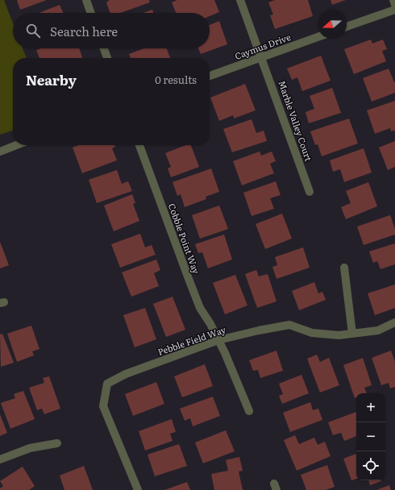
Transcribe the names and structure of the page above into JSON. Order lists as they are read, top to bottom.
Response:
{
  "streets": {
    "street": [
      "Caymus Drive",
      "Marble Valley Court",
      "Cobble Point Way",
      "Pebble Field Way"
    ]
  },
  "crossings": [
    ["Caymus Drive", "Marble Valley Court"],
    ["Cobble Point Way", "Pebble Field Way"]
  ],
  "north": "left",
  "page": {
    "search": "Search here",
    "heading": ["Nearby", "0 results"],
    "map_buttons": ["+", "−"]
  }
}
